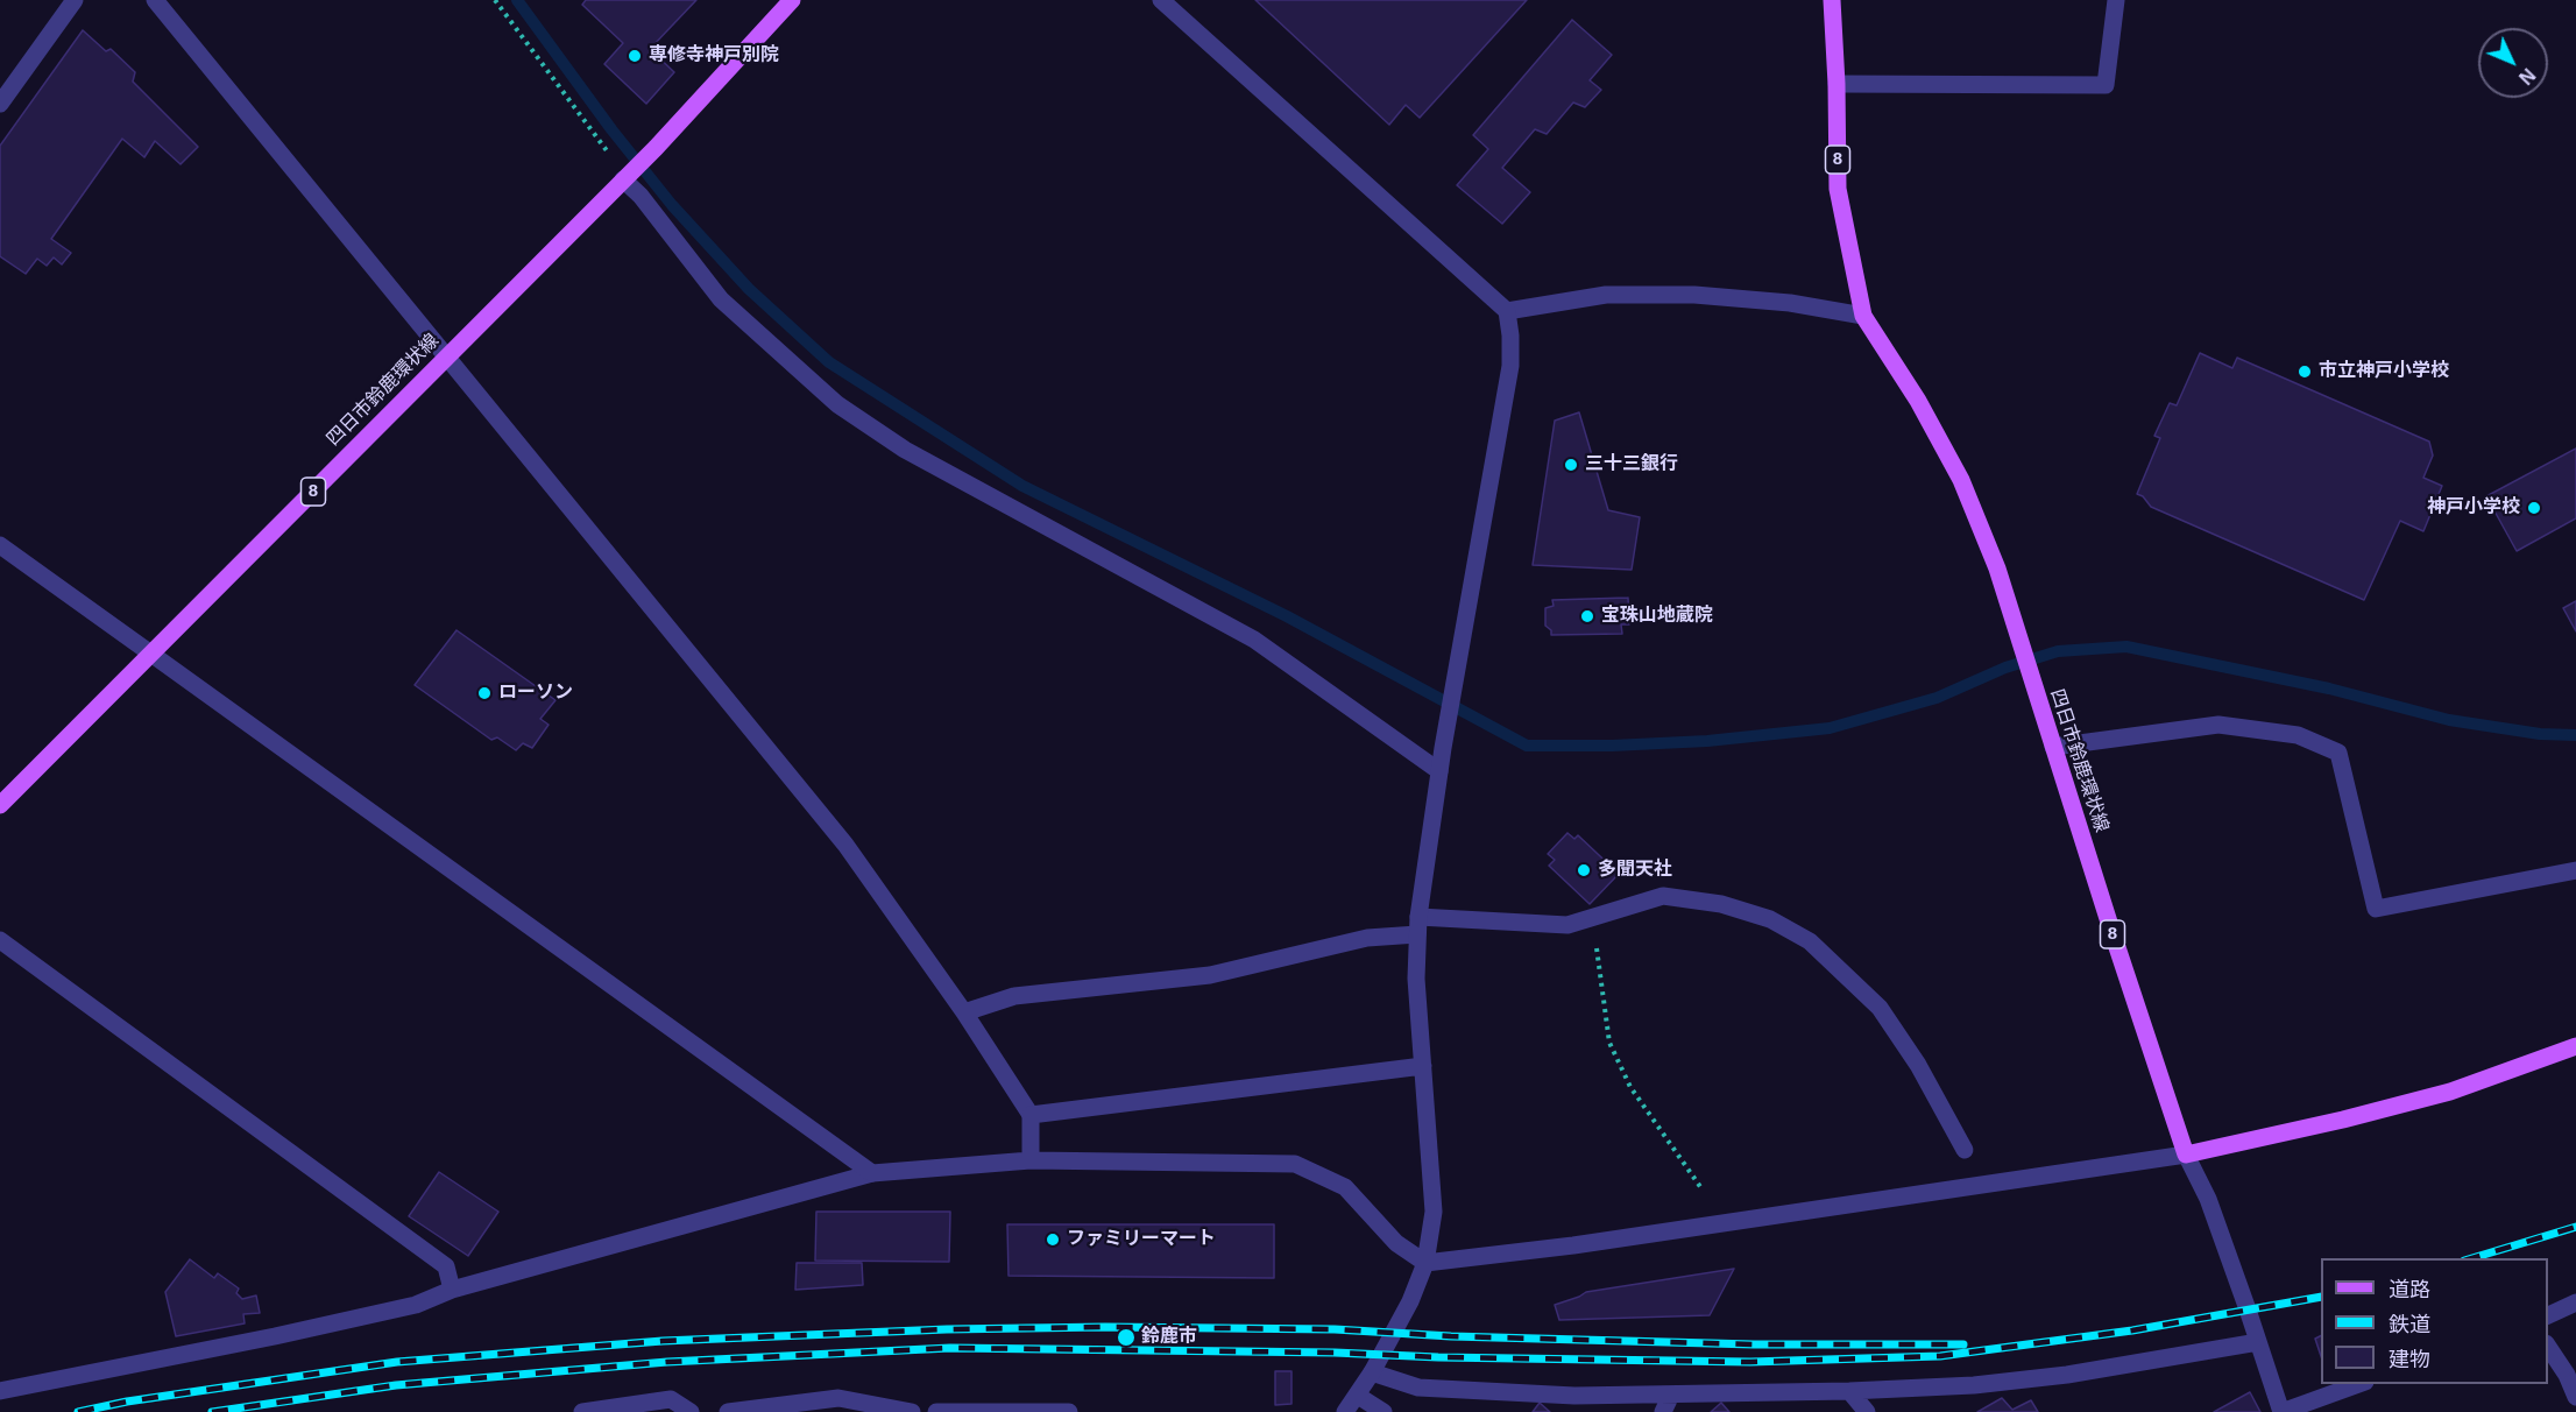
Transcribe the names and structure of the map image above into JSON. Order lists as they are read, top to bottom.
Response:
{
  "streets": {
    "main road": ["8", "四日市鈴鹿環状線"]
  },
  "places": [
    "専修寺神戸別院",
    "市立神戸小学校",
    "三十三銀行",
    "神戸小学校",
    "宝珠山地蔵院",
    "ローソン",
    "多聞天社",
    "ファミリーマート",
    "鈴鹿市"
  ],
  "legend": ["道路", "鉄道", "建物"],
  "north": "bottom right"
}
